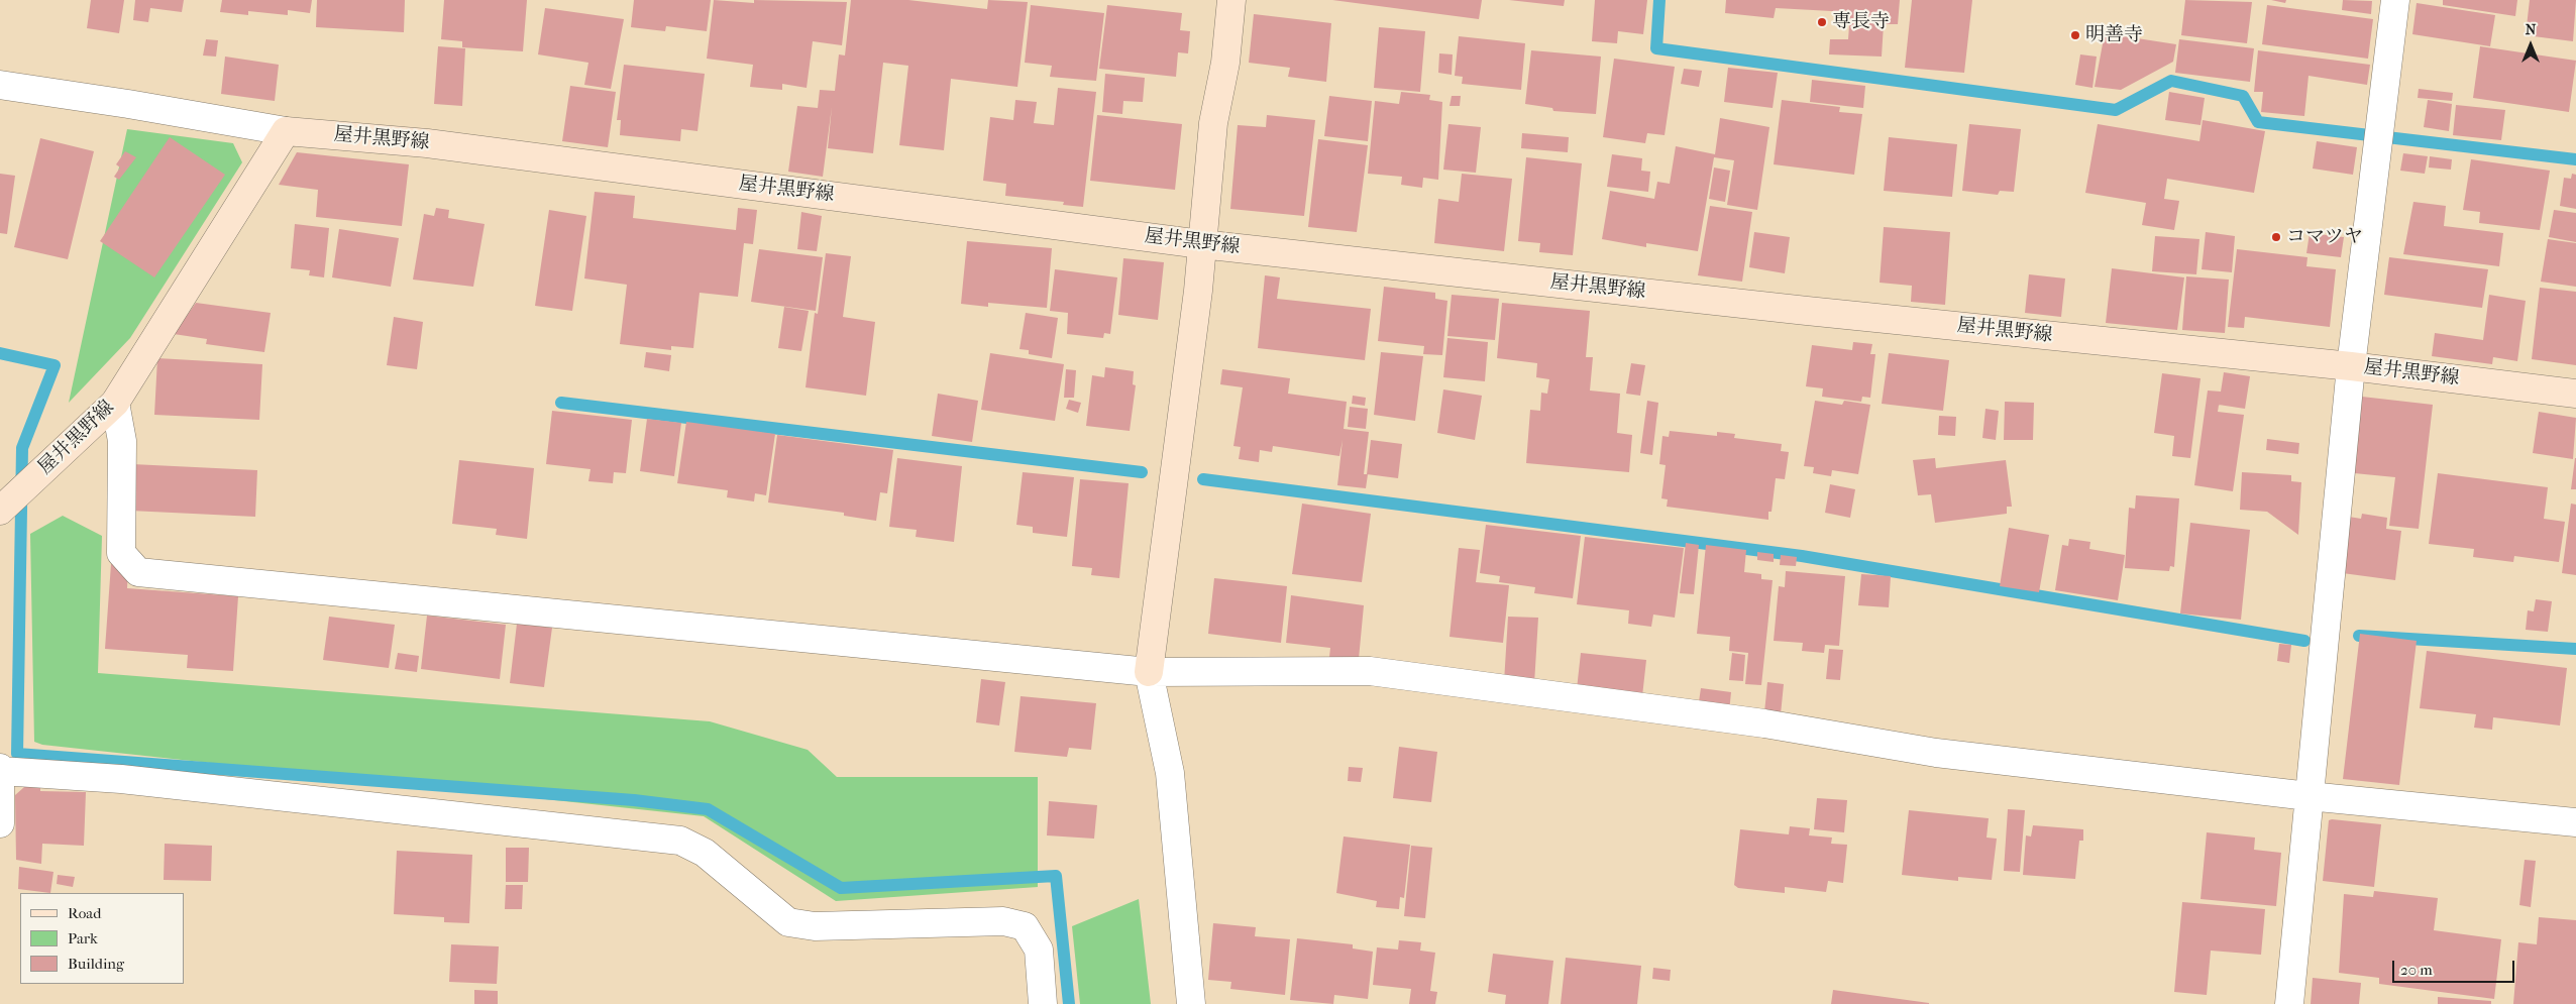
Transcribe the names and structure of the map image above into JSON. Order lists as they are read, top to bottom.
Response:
{
  "streets": {
    "main road": ["屋井黒野線"]
  },
  "places": ["専長寺", "明善寺", "コマツヤ"],
  "legend": ["Road", "Park", "Building"],
  "scale_bar": "20 m",
  "north": "top"
}
